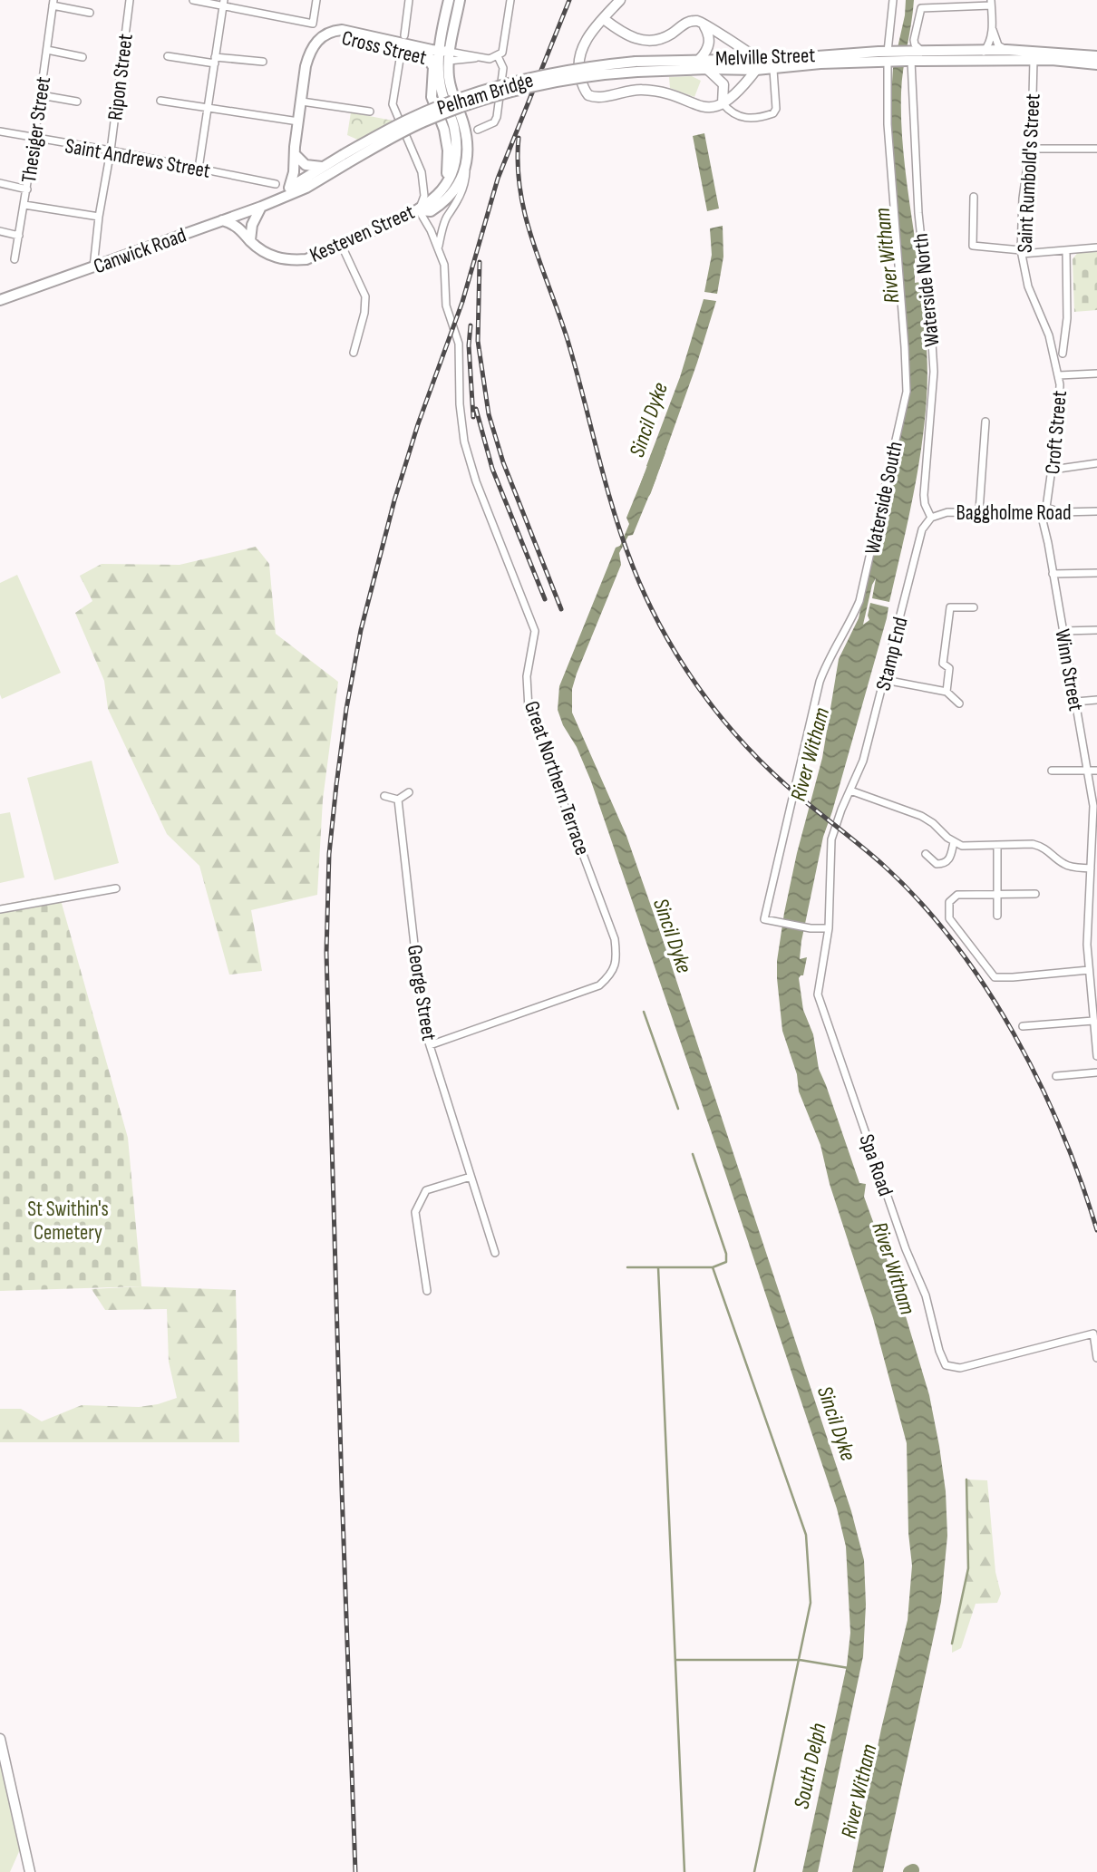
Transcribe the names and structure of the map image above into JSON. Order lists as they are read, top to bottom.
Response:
{
  "streets": {
    "main road": [
      "Cross Street",
      "Melville Street",
      "Pelham Bridge",
      "Kesteven Street",
      "Canwick Road"
    ],
    "street": [
      "Ripon Street",
      "Thesiger Street",
      "Saint Andrews Street",
      "Saint Rumbold's Street",
      "Waterside North",
      "Croft Street",
      "Waterside South",
      "Baggholme Road",
      "Stamp End",
      "Winn Street",
      "Great Northern Terrace",
      "George Street",
      "Spa Road"
    ]
  },
  "crossings": [
    ["Cross Street", "Kesteven Street"],
    ["Melville Street", "Pelham Bridge"],
    ["Melville Street", "Waterside South"],
    ["Ripon Street", "Saint Andrews Street"],
    ["Ripon Street", "Canwick Road"],
    ["Pelham Bridge", "Canwick Road"],
    ["Thesiger Street", "Saint Andrews Street"],
    ["Saint Rumbold's Street", "Croft Street"],
    ["Kesteven Street", "Canwick Road"],
    ["Kesteven Street", "Great Northern Terrace"],
    ["Waterside North", "Baggholme Road"],
    ["Waterside North", "Stamp End"],
    ["Croft Street", "Baggholme Road"],
    ["Waterside South", "Spa Road"],
    ["Baggholme Road", "Stamp End"],
    ["Baggholme Road", "Winn Street"],
    ["Stamp End", "Spa Road"],
    ["Great Northern Terrace", "George Street"]
  ],
  "water": ["River Witham", "Sincil Dyke", "South Delph"],
  "parks": ["St Swithin's Cemetery"]
}
